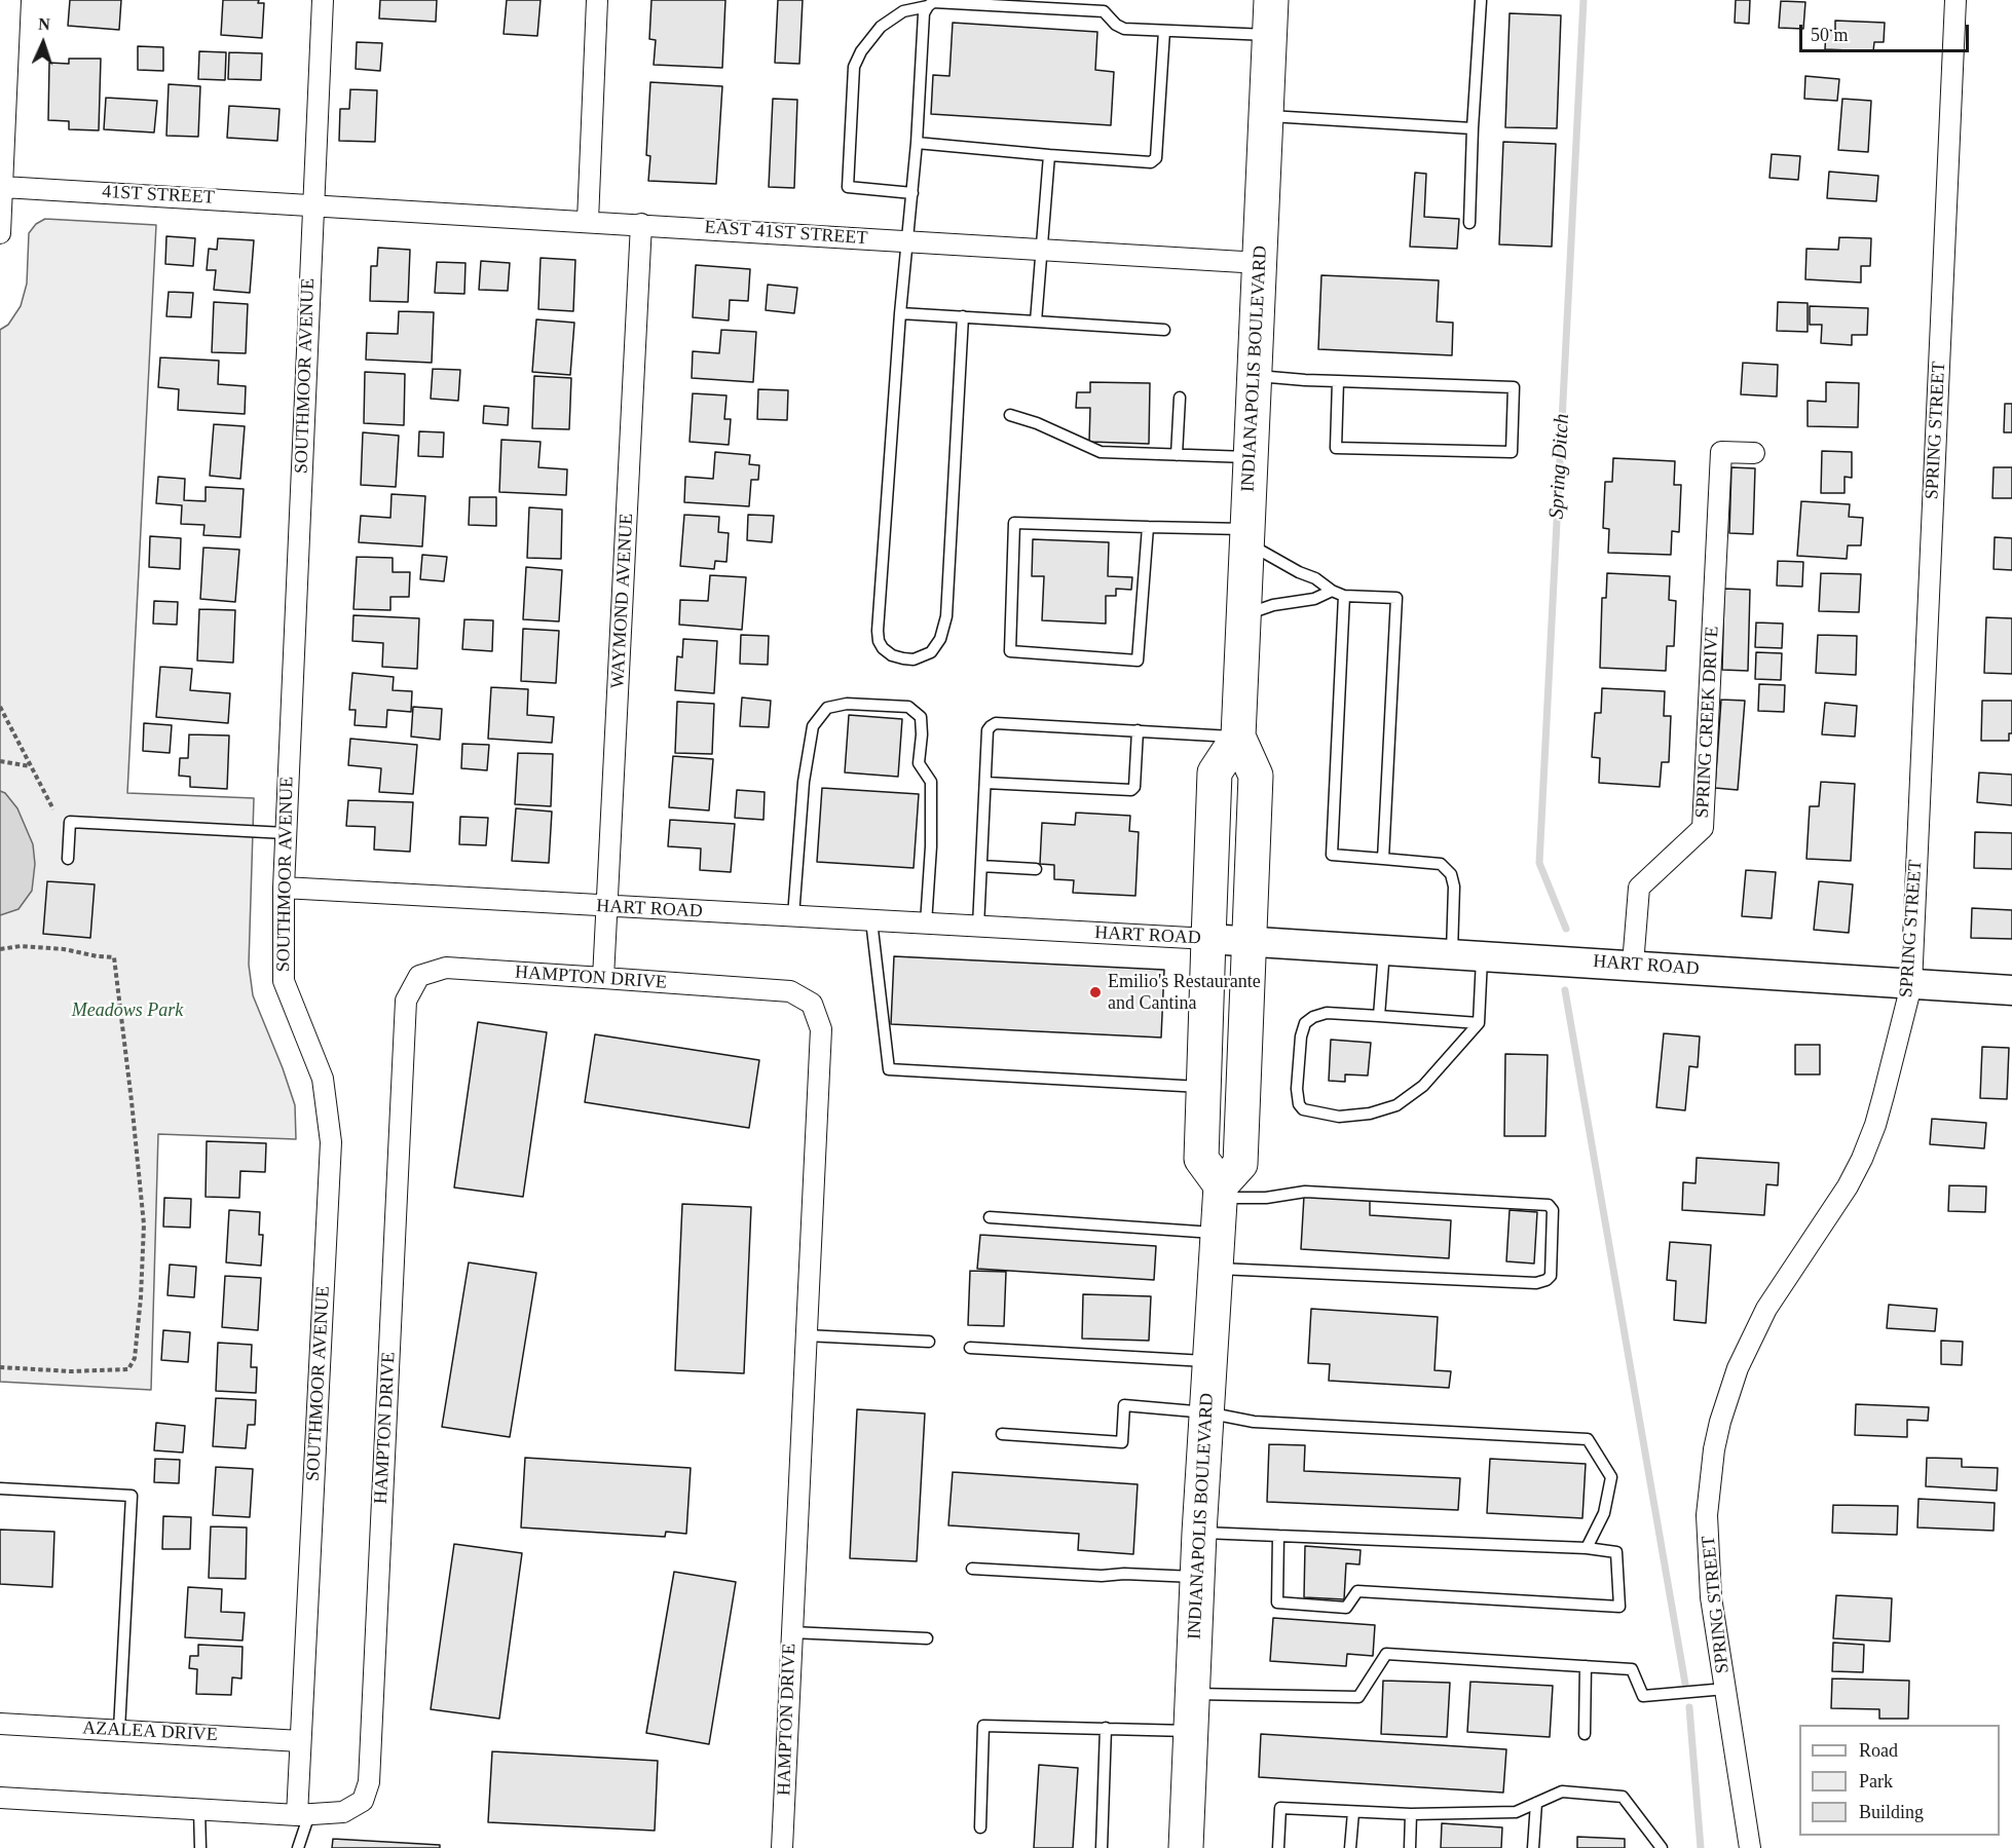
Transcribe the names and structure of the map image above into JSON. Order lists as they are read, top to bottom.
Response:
{
  "streets": {
    "highway": ["INDIANAPOLIS BOULEVARD"],
    "street": [
      "41ST STREET",
      "EAST 41ST STREET",
      "SOUTHMOOR AVENUE",
      "SPRING STREET",
      "WAYMOND AVENUE",
      "SPRING CREEK DRIVE",
      "HART ROAD",
      "HAMPTON DRIVE",
      "AZALEA DRIVE"
    ]
  },
  "crossings": [
    ["41ST STREET", "EAST 41ST STREET"],
    ["41ST STREET", "SOUTHMOOR AVENUE"],
    ["EAST 41ST STREET", "INDIANAPOLIS BOULEVARD"],
    ["EAST 41ST STREET", "SOUTHMOOR AVENUE"],
    ["EAST 41ST STREET", "WAYMOND AVENUE"],
    ["INDIANAPOLIS BOULEVARD", "HART ROAD"],
    ["SOUTHMOOR AVENUE", "HART ROAD"],
    ["SOUTHMOOR AVENUE", "AZALEA DRIVE"],
    ["SPRING STREET", "HART ROAD"],
    ["WAYMOND AVENUE", "HART ROAD"],
    ["WAYMOND AVENUE", "HAMPTON DRIVE"],
    ["SPRING CREEK DRIVE", "HART ROAD"]
  ],
  "water": ["Spring Ditch"],
  "parks": ["Meadows Park"],
  "places": ["Emilio's Restaurante and Cantina"],
  "legend": ["Road", "Park", "Building"],
  "scale_bar": "50 m",
  "north": "top"
}
